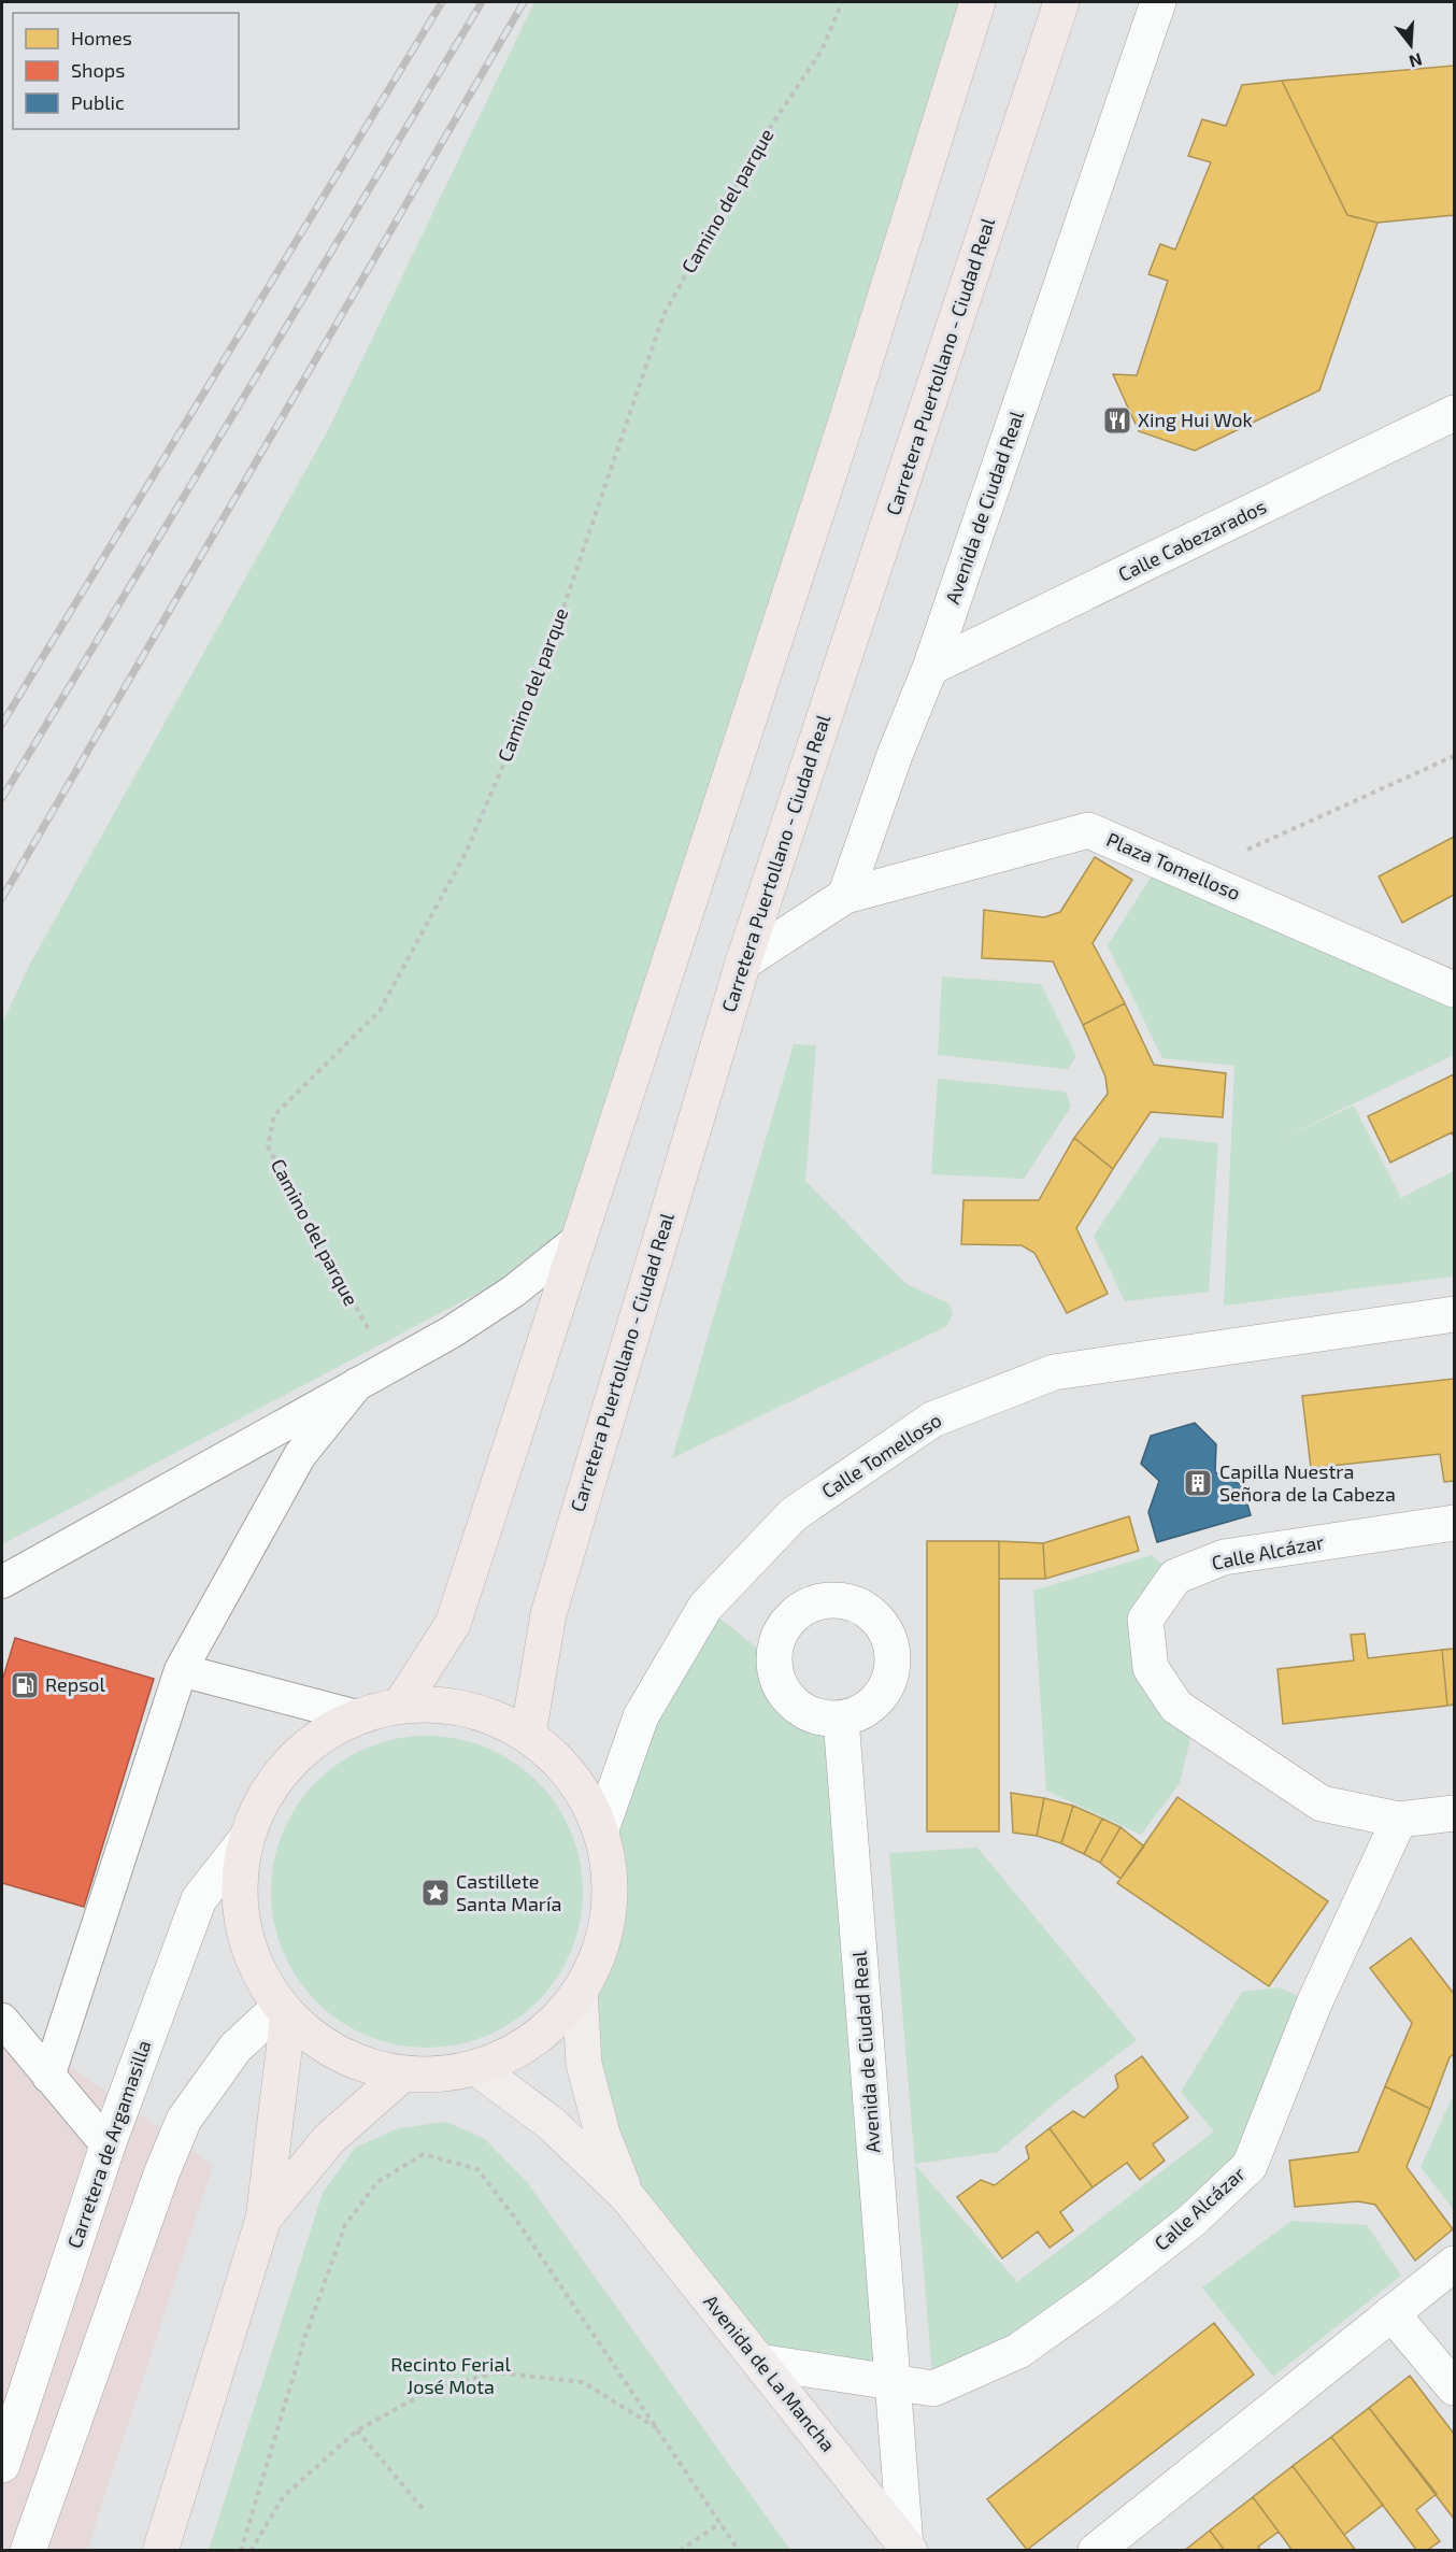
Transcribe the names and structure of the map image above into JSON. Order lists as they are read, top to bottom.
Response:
{
  "streets": {
    "highway": ["Carretera Puertollano - Ciudad Real"],
    "main road": ["Avenida de La Mancha"],
    "street": [
      "Avenida de Ciudad Real",
      "Calle Cabezarados",
      "Plaza Tomelloso",
      "Calle Tomelloso",
      "Calle Alcázar",
      "Carretera de Argamasilla"
    ],
    "path": ["Camino del parque"]
  },
  "crossings": [
    ["Avenida de Ciudad Real", "Calle Cabezarados"],
    ["Avenida de Ciudad Real", "Plaza Tomelloso"],
    ["Avenida de Ciudad Real", "Calle Alcázar"],
    ["Avenida de Ciudad Real", "Avenida de La Mancha"]
  ],
  "parks": ["Recinto Ferial José Mota"],
  "places": {
    "restaurant": ["Xing Hui Wok"],
    "building": ["Capilla Nuestra Señora de la Cabeza"],
    "fuel station": ["Repsol"],
    "place": ["Castillete Santa María"]
  },
  "legend": ["Homes", "Shops", "Public"],
  "north": "bottom"
}
